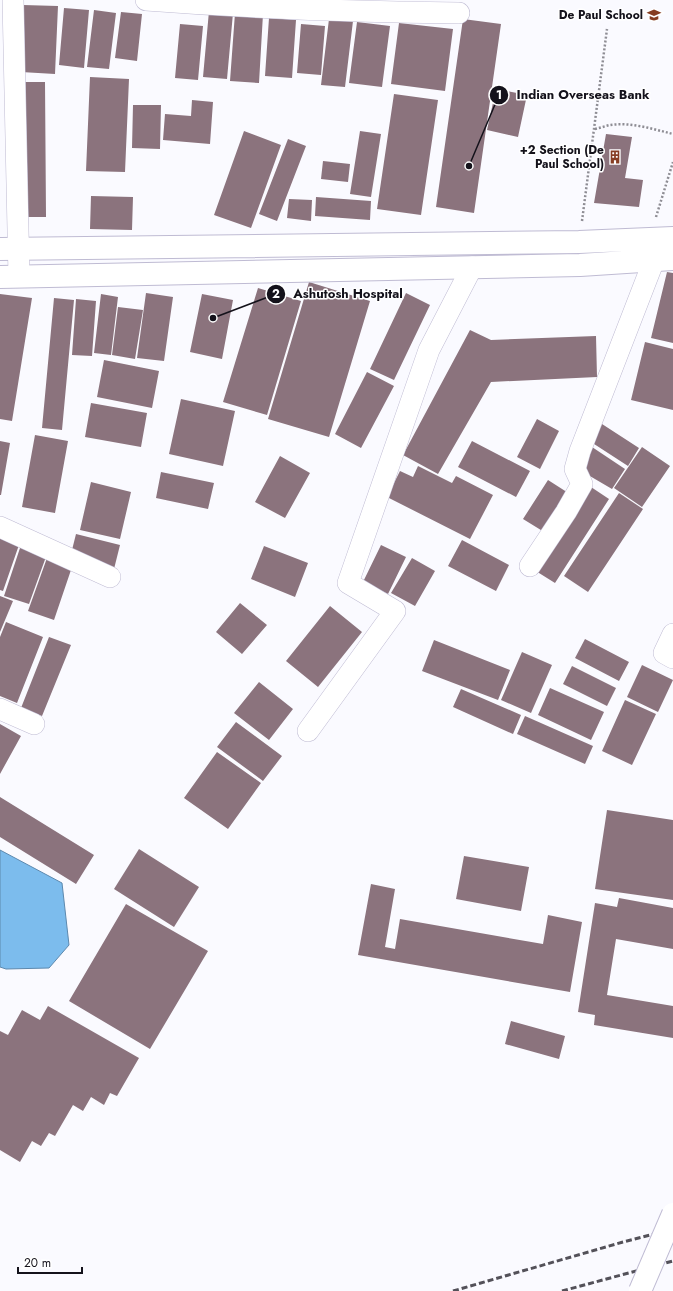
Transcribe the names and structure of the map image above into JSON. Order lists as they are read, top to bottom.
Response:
{
  "places": {
    "school or university": ["De Paul School"],
    "building": ["+2 Section (De Paul School)"],
    "other": ["Indian Overseas Bank", "Ashutosh Hospital"]
  },
  "scale_bar": "20 m"
}
